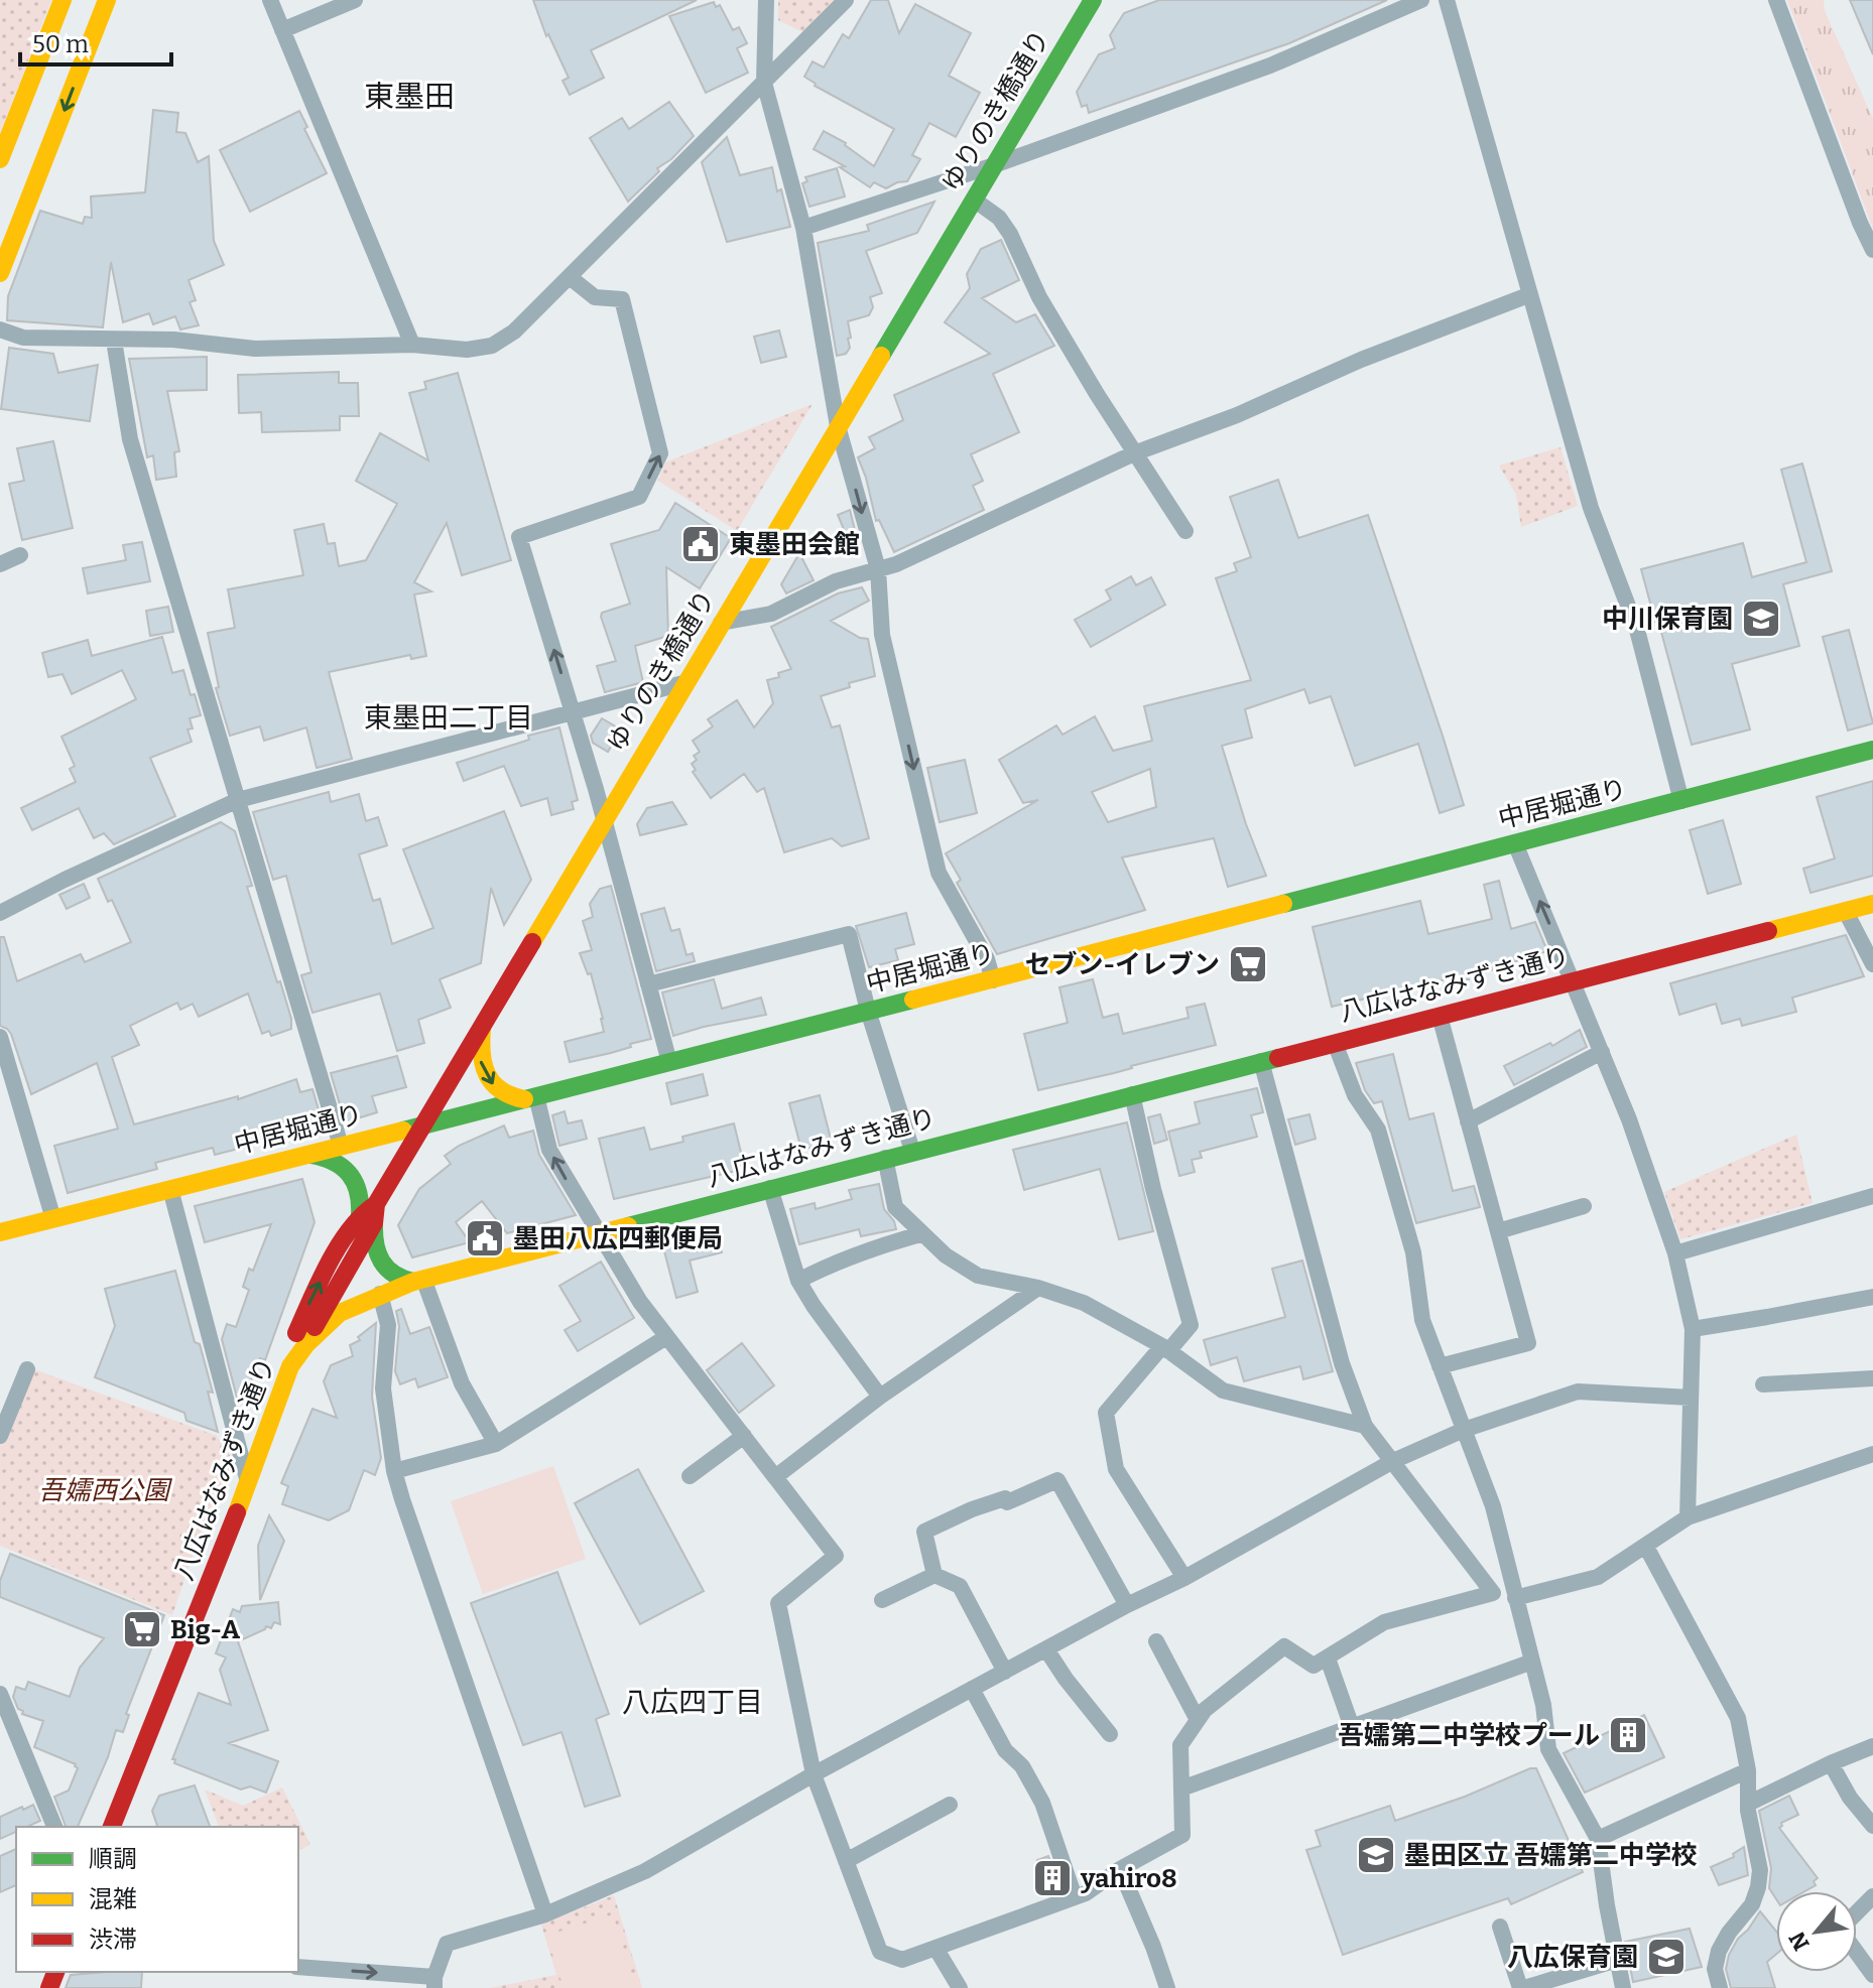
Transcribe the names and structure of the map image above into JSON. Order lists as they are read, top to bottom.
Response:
{
  "streets": {
    "street": ["ゆりのき橋通り", "中居堀通り", "八広はなみずき通り"]
  },
  "crossings": [
    ["ゆりのき橋通り", "中居堀通り"],
    ["ゆりのき橋通り", "八広はなみずき通り"]
  ],
  "districts": ["東墨田", "東墨田二丁目", "八広四丁目"],
  "parks": ["吾嬬西公園"],
  "places": {
    "public building": ["東墨田会館", "墨田八広四郵便局"],
    "school or university": ["中川保育園", "墨田区立 吾嬬第二中学校", "八広保育園"],
    "supermarket": ["セブン-イレブン", "Big-A"],
    "building": ["吾嬬第二中学校プール", "yahiro8"]
  },
  "legend": ["順調", "混雑", "渋滞"],
  "scale_bar": "50 m",
  "north": "bottom left"
}
